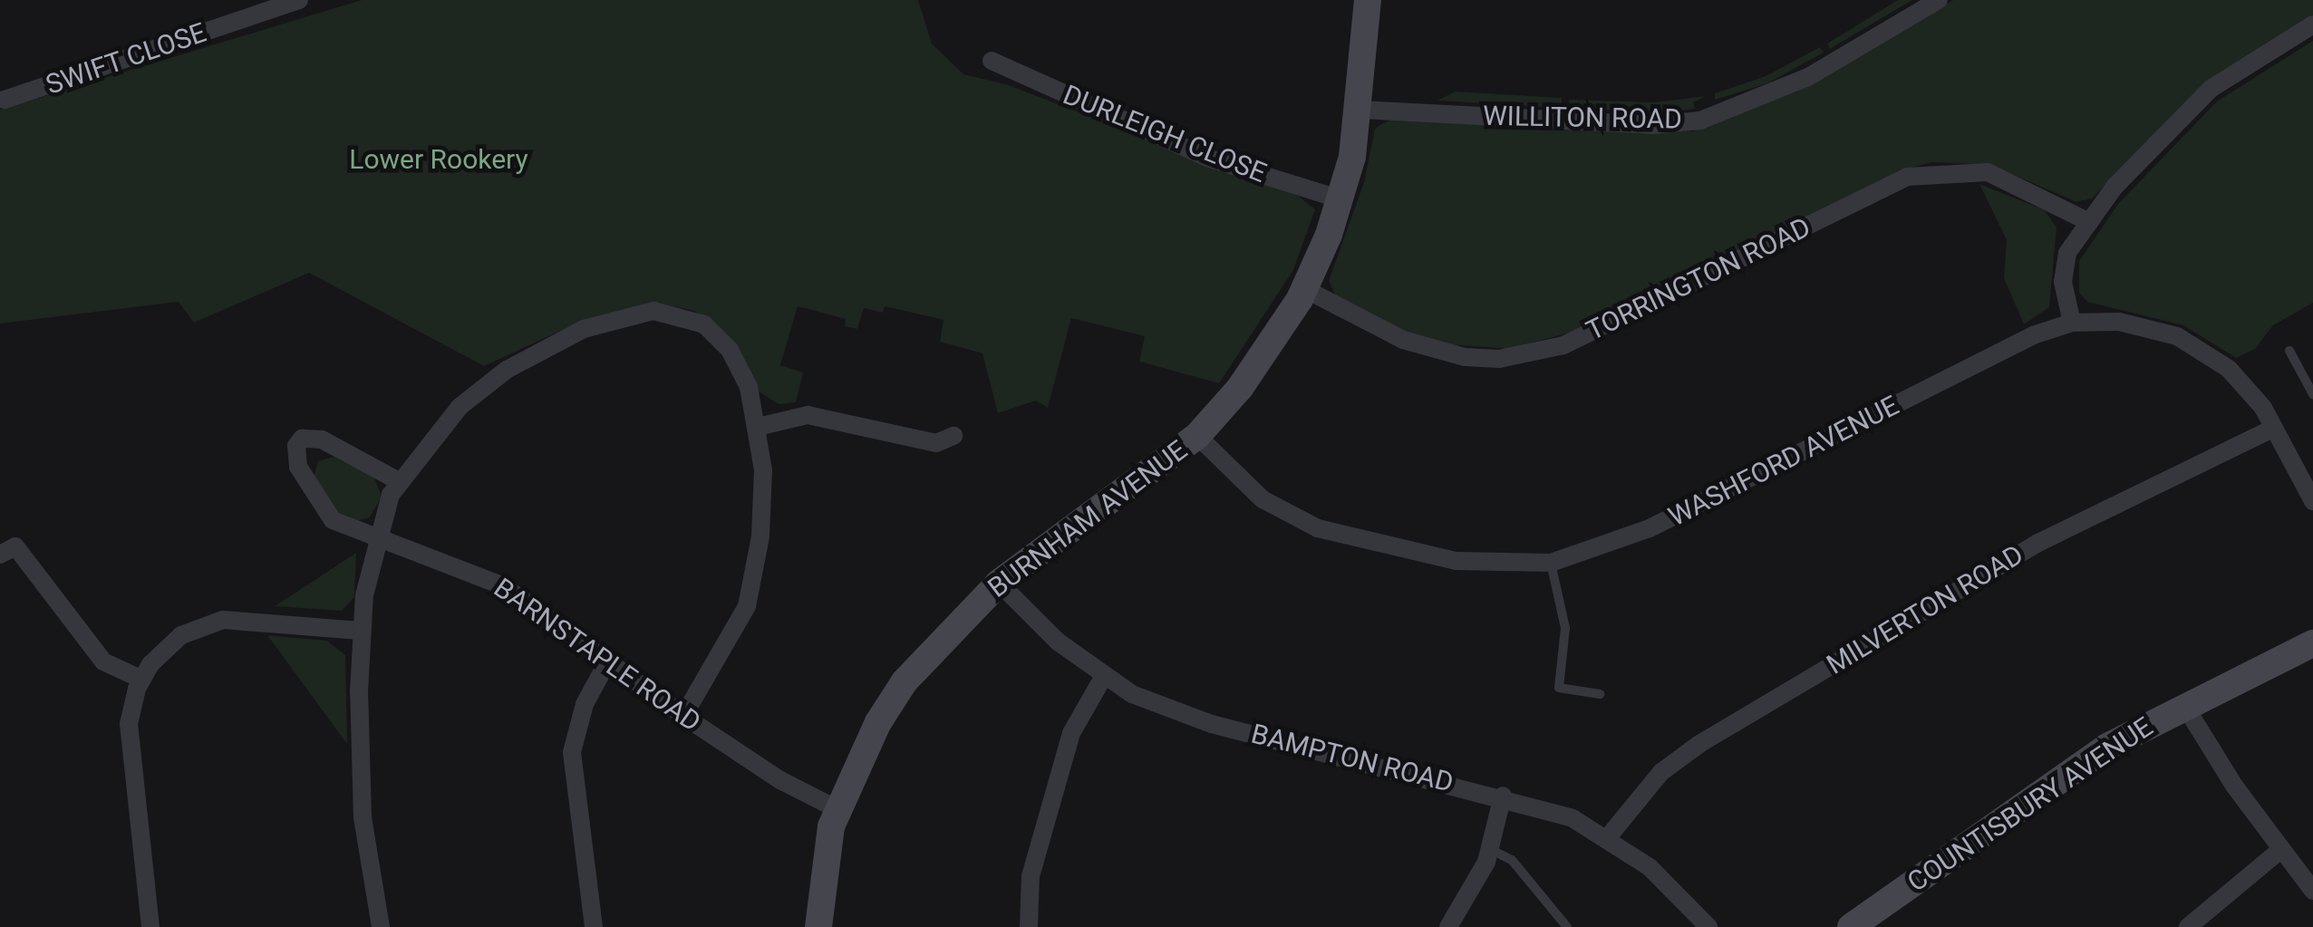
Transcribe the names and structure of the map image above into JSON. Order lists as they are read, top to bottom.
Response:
{
  "streets": {
    "street": [
      "SWIFT CLOSE",
      "WILLITON ROAD",
      "DURLEIGH CLOSE",
      "TORRINGTON ROAD",
      "WASHFORD AVENUE",
      "BURNHAM AVENUE",
      "MILVERTON ROAD",
      "BARNSTAPLE ROAD",
      "BAMPTON ROAD",
      "COUNTISBURY AVENUE"
    ]
  },
  "crossings": [
    ["WILLITON ROAD", "BURNHAM AVENUE"],
    ["DURLEIGH CLOSE", "BURNHAM AVENUE"],
    ["TORRINGTON ROAD", "BURNHAM AVENUE"],
    ["WASHFORD AVENUE", "BURNHAM AVENUE"],
    ["WASHFORD AVENUE", "MILVERTON ROAD"],
    ["BURNHAM AVENUE", "BARNSTAPLE ROAD"],
    ["BURNHAM AVENUE", "BAMPTON ROAD"],
    ["MILVERTON ROAD", "BAMPTON ROAD"]
  ],
  "parks": ["Lower Rookery"]
}
